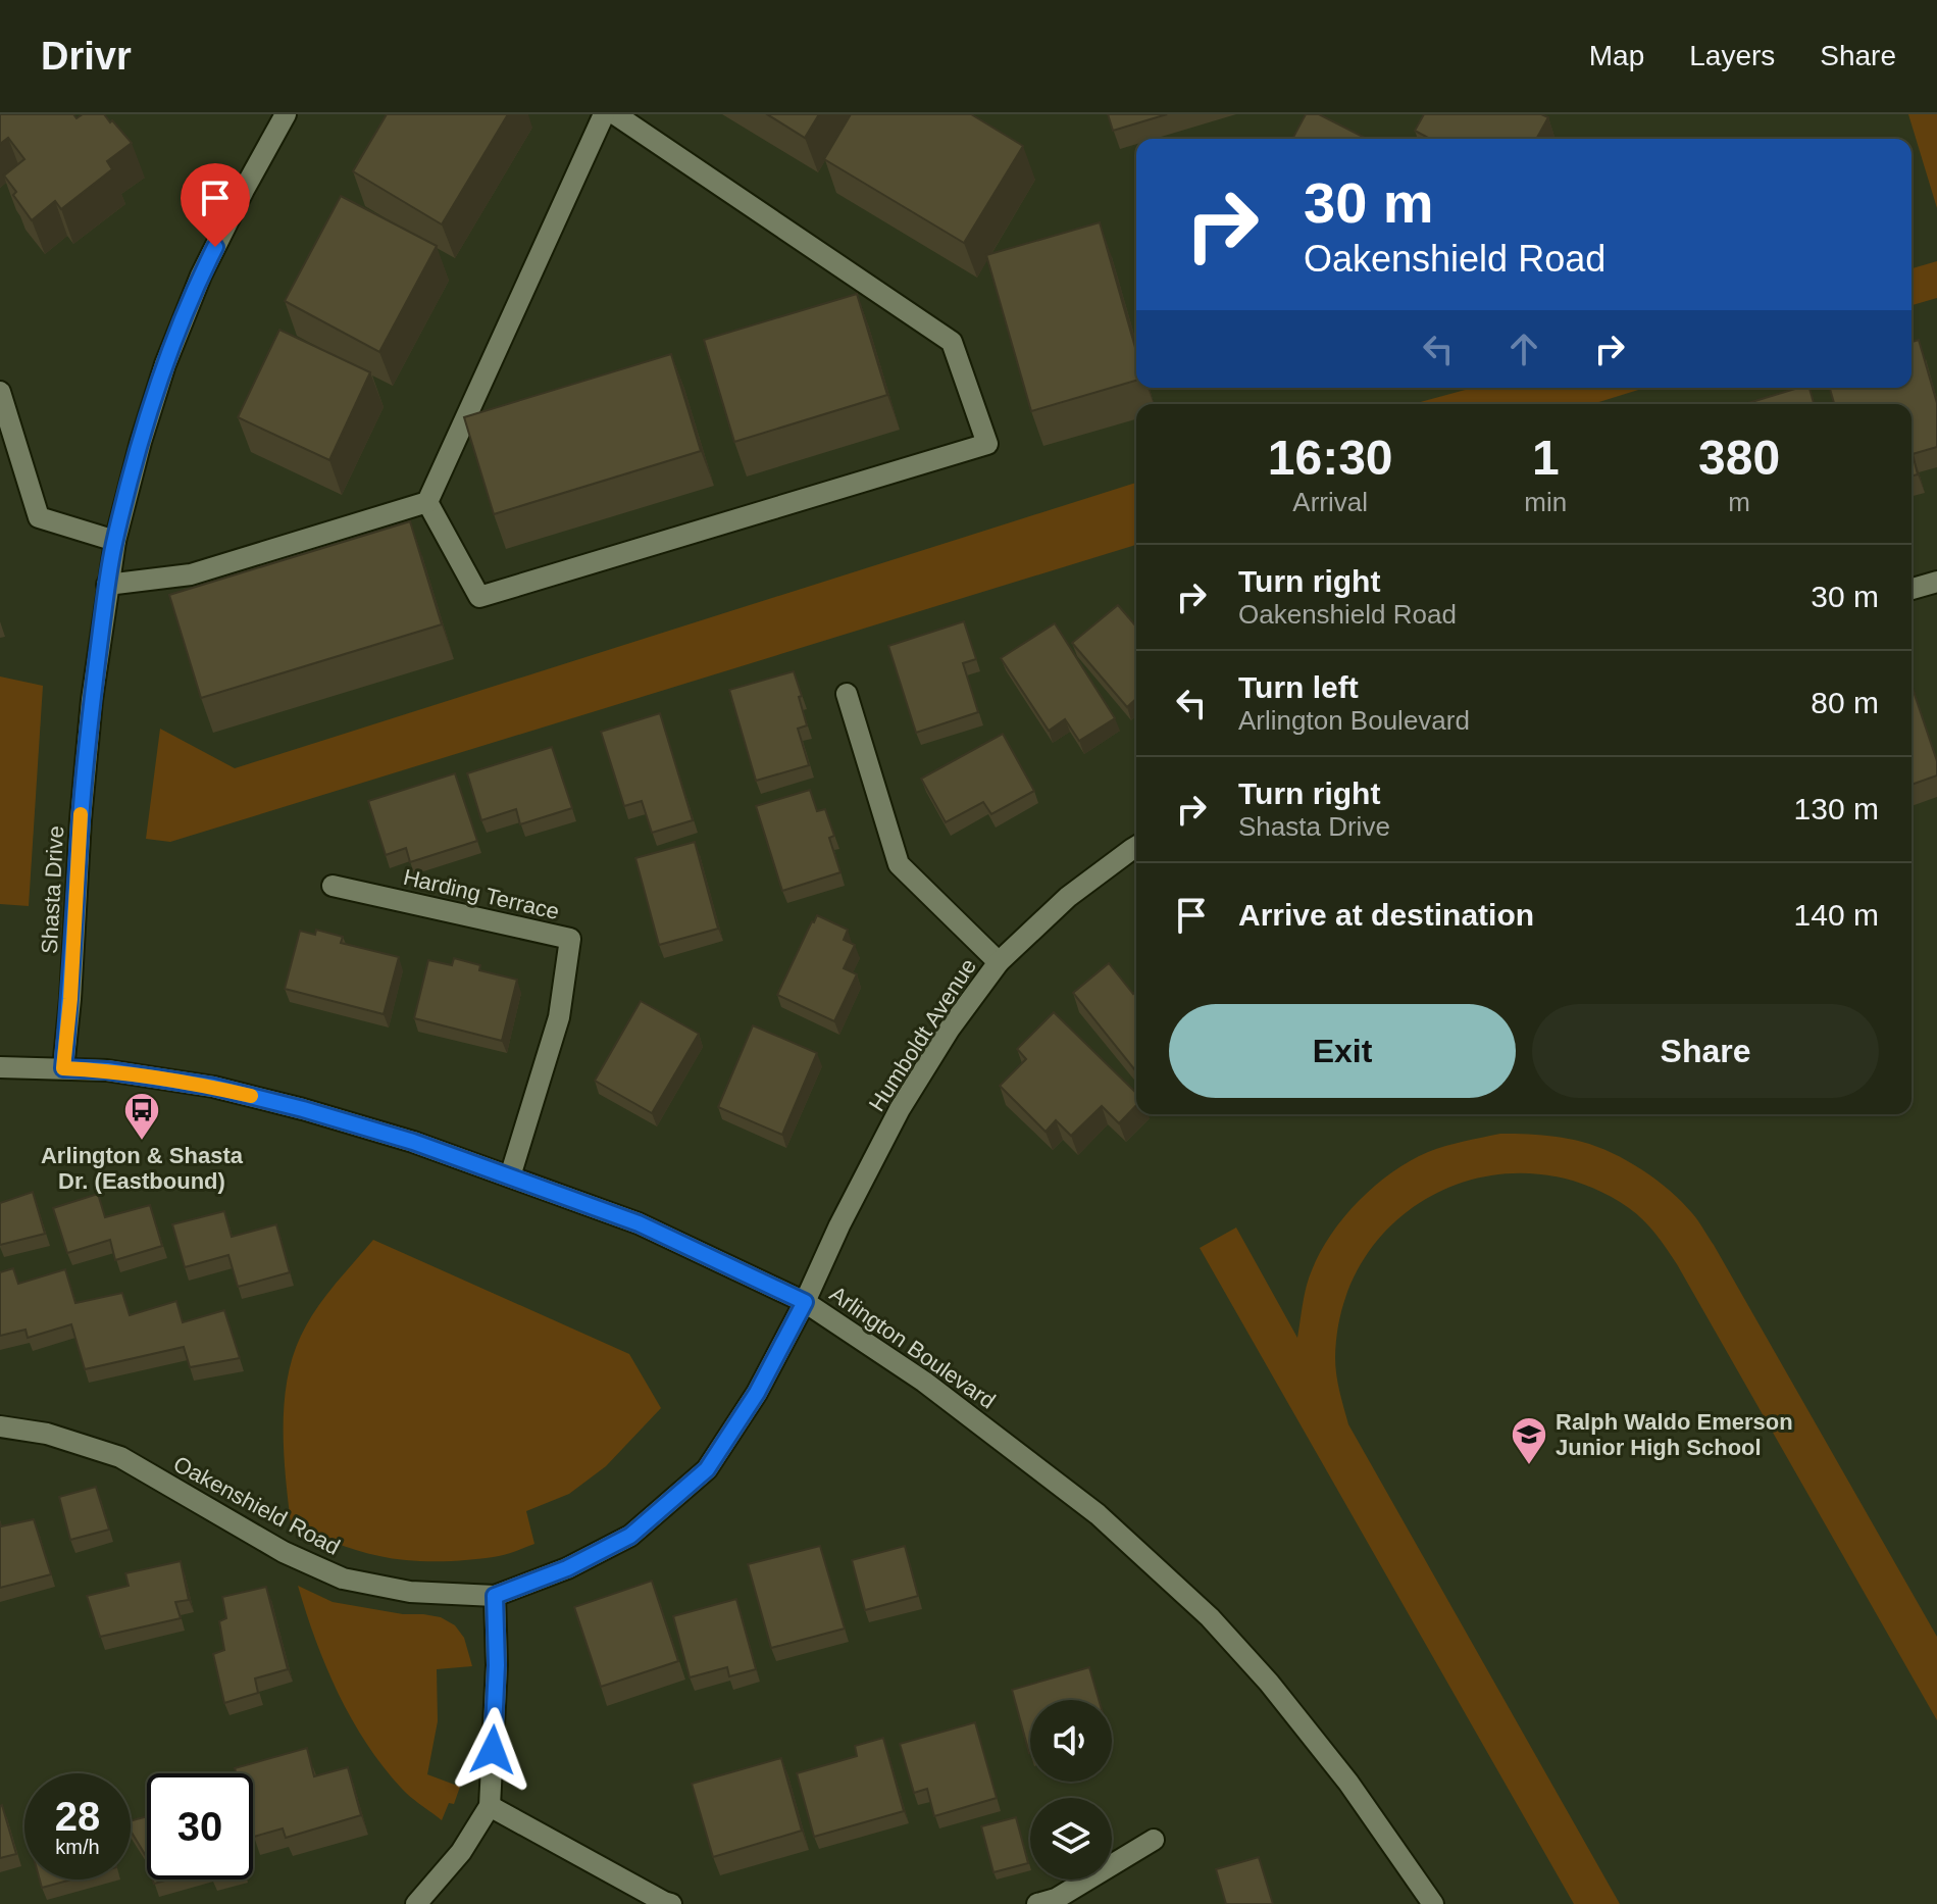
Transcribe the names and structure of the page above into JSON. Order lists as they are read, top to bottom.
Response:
{
  "streets": {
    "street": [
      "Shasta Drive",
      "Harding Terrace",
      "Humboldt Avenue",
      "Arlington Boulevard",
      "Oakenshield Road"
    ]
  },
  "crossings": [
    ["Shasta Drive", "Arlington Boulevard"],
    ["Harding Terrace", "Arlington Boulevard"],
    ["Humboldt Avenue", "Arlington Boulevard"],
    ["Humboldt Avenue", "Oakenshield Road"],
    ["Arlington Boulevard", "Oakenshield Road"]
  ],
  "places": {
    "bus stop": ["Arlington & Shasta Dr. (Eastbound)"],
    "school or university": ["Ralph Waldo Emerson Junior High School"]
  },
  "page": {
    "header": "Drivr",
    "nav": ["Map", "Layers", "Share"],
    "turn": ["30 m", "Oakenshield Road"],
    "eta": [
      "16:30",
      "Arrival",
      "1",
      "min",
      "380",
      "m"
    ],
    "list": [
      {
        "name": "Turn right",
        "note": "Oakenshield Road",
        "value": "30 m"
      },
      {
        "name": "Turn left",
        "note": "Arlington Boulevard",
        "value": "80 m"
      },
      {
        "name": "Turn right",
        "note": "Shasta Drive",
        "value": "130 m"
      },
      {
        "name": "Arrive at destination",
        "value": "140 m"
      }
    ],
    "buttons": ["Exit", "Share"],
    "speed": "28 km/h",
    "limit": "30"
  }
}
